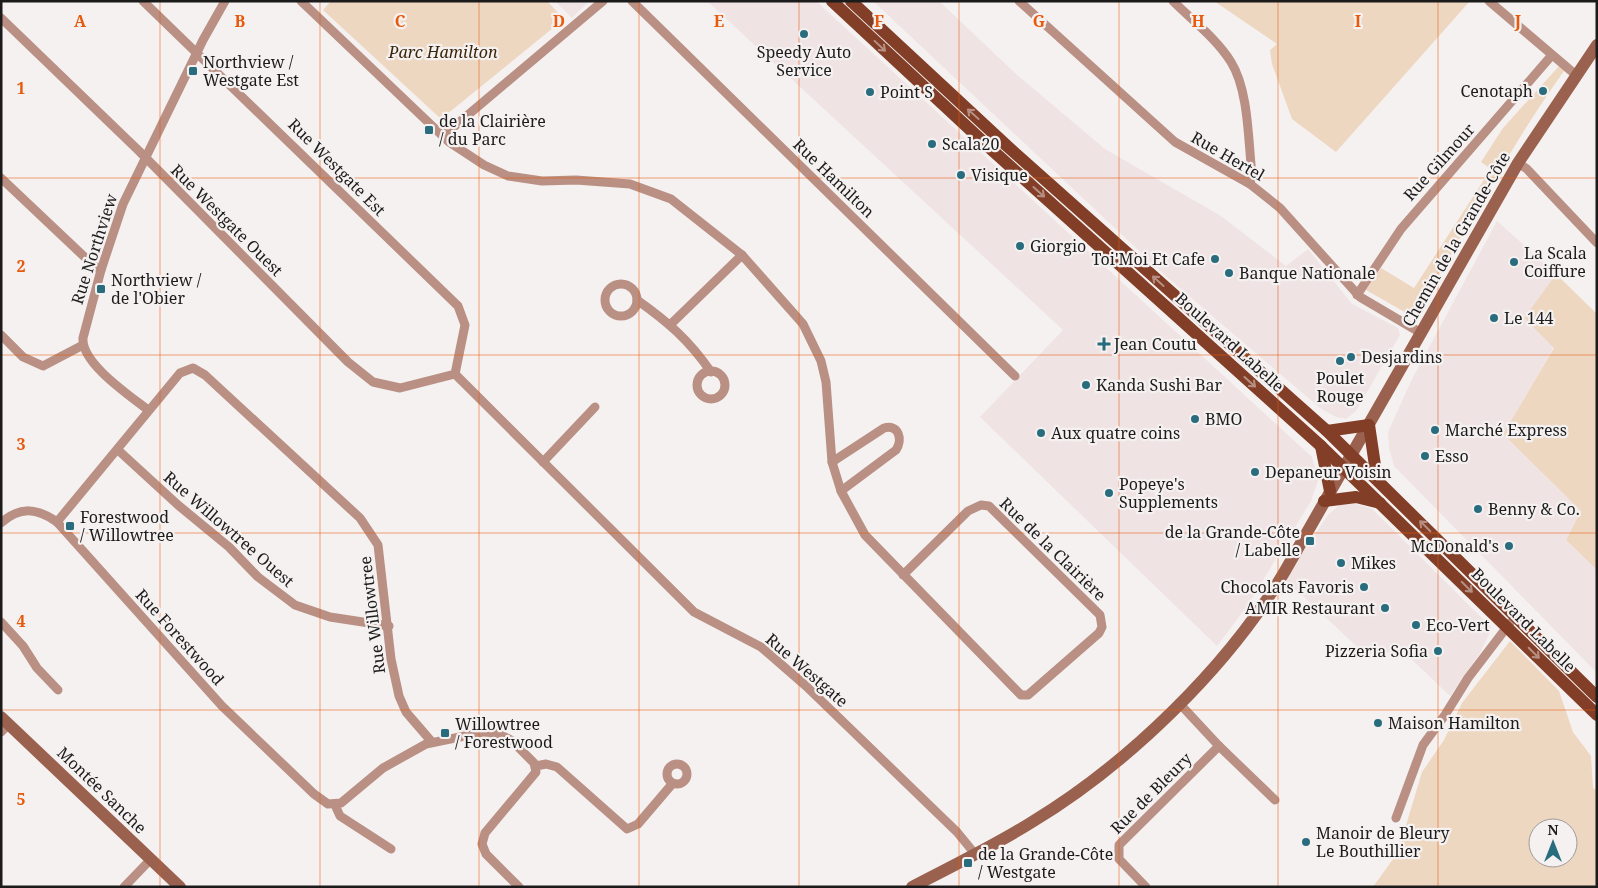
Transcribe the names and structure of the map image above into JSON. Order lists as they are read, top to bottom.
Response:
{
  "streets": {
    "main road": ["Chemin de la Grande-Côte", "Boulevard Labelle", "Montée Sanche"],
    "street": [
      "Rue Hertel",
      "Rue Gilmour",
      "Rue Westgate Est",
      "Rue Hamilton",
      "Rue Westgate Ouest",
      "Rue Northview",
      "Rue Willowtree Ouest",
      "Rue de la Clairière",
      "Rue Willowtree",
      "Rue Forestwood",
      "Rue Westgate",
      "Rue de Bleury"
    ]
  },
  "crossings": [
    ["Rue Hertel", "Rue Gilmour"],
    ["Rue Hertel", "Chemin de la Grande-Côte"],
    ["Rue Westgate Est", "Rue Westgate Ouest"],
    ["Rue Westgate Est", "Rue Northview"],
    ["Rue Westgate Est", "Rue Westgate"],
    ["Rue Westgate Ouest", "Rue Northview"],
    ["Rue Westgate Ouest", "Rue Westgate"],
    ["Chemin de la Grande-Côte", "Boulevard Labelle"],
    ["Chemin de la Grande-Côte", "Rue Westgate"],
    ["Rue Willowtree Ouest", "Rue Willowtree"],
    ["Rue Willowtree", "Rue Forestwood"]
  ],
  "parks": ["Parc Hamilton"],
  "places": {
    "other": [
      "Speedy Auto Service",
      "Cenotaph",
      "Point S",
      "Scala20",
      "Visique",
      "Giorgio",
      "Toi'Moi Et Cafe",
      "La Scala Coiffure",
      "Banque Nationale",
      "Le 144",
      "Desjardins",
      "Poulet Rouge",
      "Kanda Sushi Bar",
      "BMO",
      "Marché Express",
      "Aux quatre coins",
      "Esso",
      "Depaneur Voisin",
      "Popeye's Supplements",
      "Benny & Co.",
      "McDonald's",
      "Mikes",
      "Chocolats Favoris",
      "AMIR Restaurant",
      "Eco-Vert",
      "Pizzeria Sofia",
      "Maison Hamilton",
      "Manoir de Bleury Le Bouthillier"
    ],
    "transit": [
      "Northview / Westgate Est",
      "de la Clairière / du Parc",
      "Northview / de l'Obier",
      "Forestwood / Willowtree",
      "de la Grande-Côte / Labelle",
      "Willowtree / Forestwood",
      "de la Grande-Côte / Westgate"
    ],
    "health": ["Jean Coutu"]
  },
  "north": "top",
  "grid": {
    "columns": [
      "A",
      "B",
      "C",
      "D",
      "E",
      "F",
      "G",
      "H",
      "I",
      "J"
    ],
    "rows": [
      "1",
      "2",
      "3",
      "4",
      "5"
    ]
  }
}
